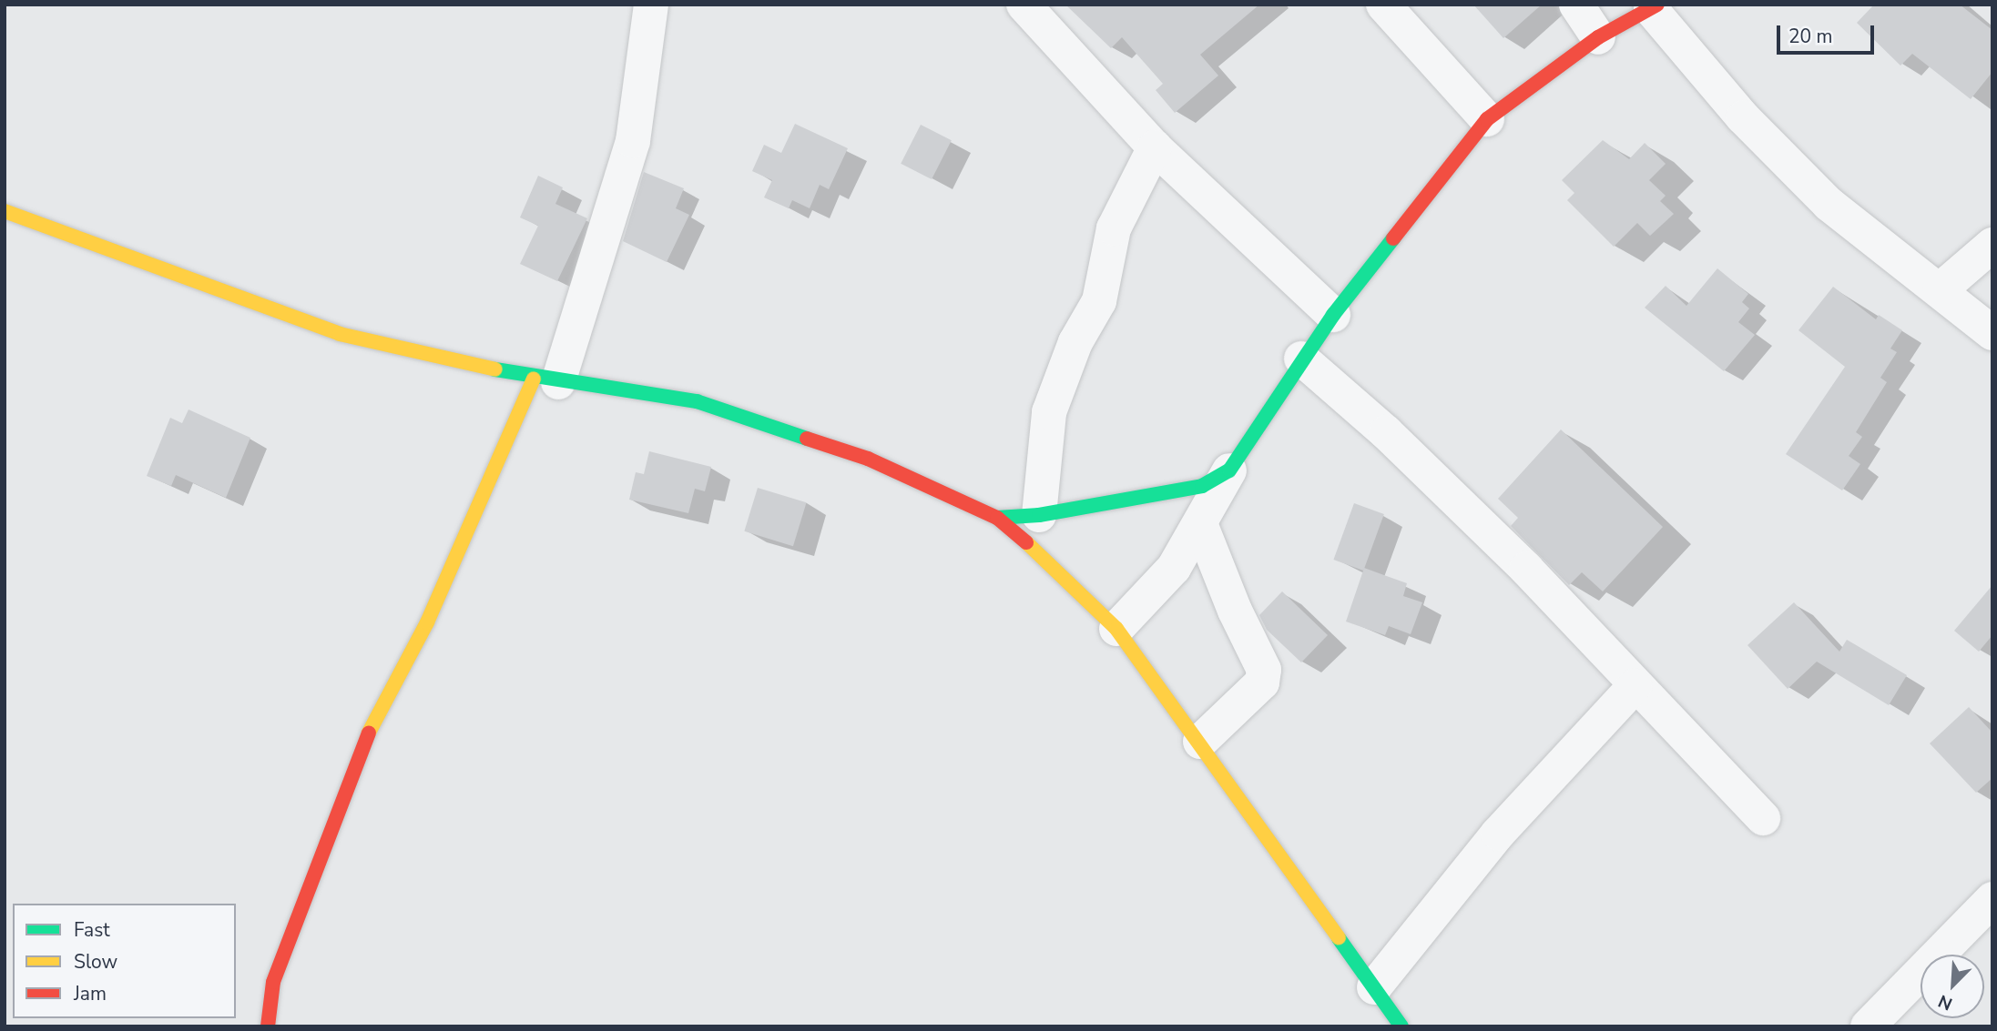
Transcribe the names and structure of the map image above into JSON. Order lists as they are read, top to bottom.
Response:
{
  "legend": ["Fast", "Slow", "Jam"],
  "scale_bar": "20 m",
  "north": "bottom left"
}
